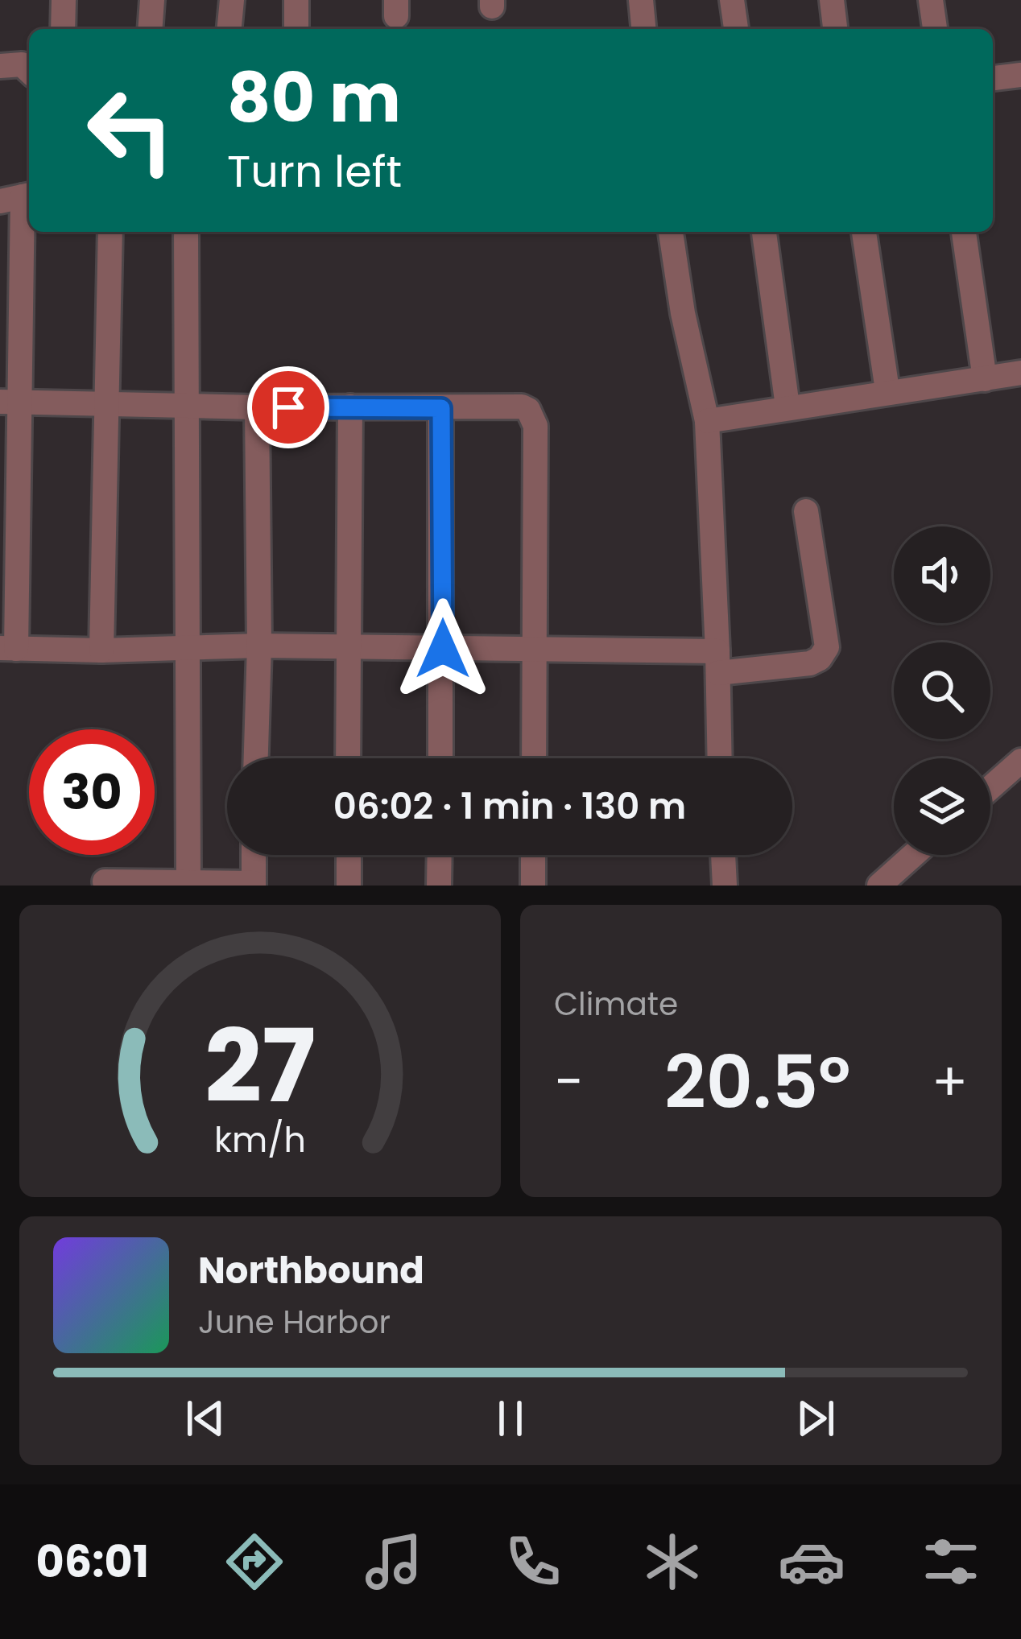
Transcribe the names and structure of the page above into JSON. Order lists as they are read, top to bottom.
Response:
{
  "page": {
    "turn": ["80 m", "Turn left"],
    "limit": "30",
    "trip": "06:02 · 1 min · 130 m",
    "tile": "Climate",
    "heat": ["−", "20.5°", "+"],
    "song": ["Northbound", "June Harbor"],
    "tabs": "06:01",
    "gauge": ["27", "km/h"]
  }
}
